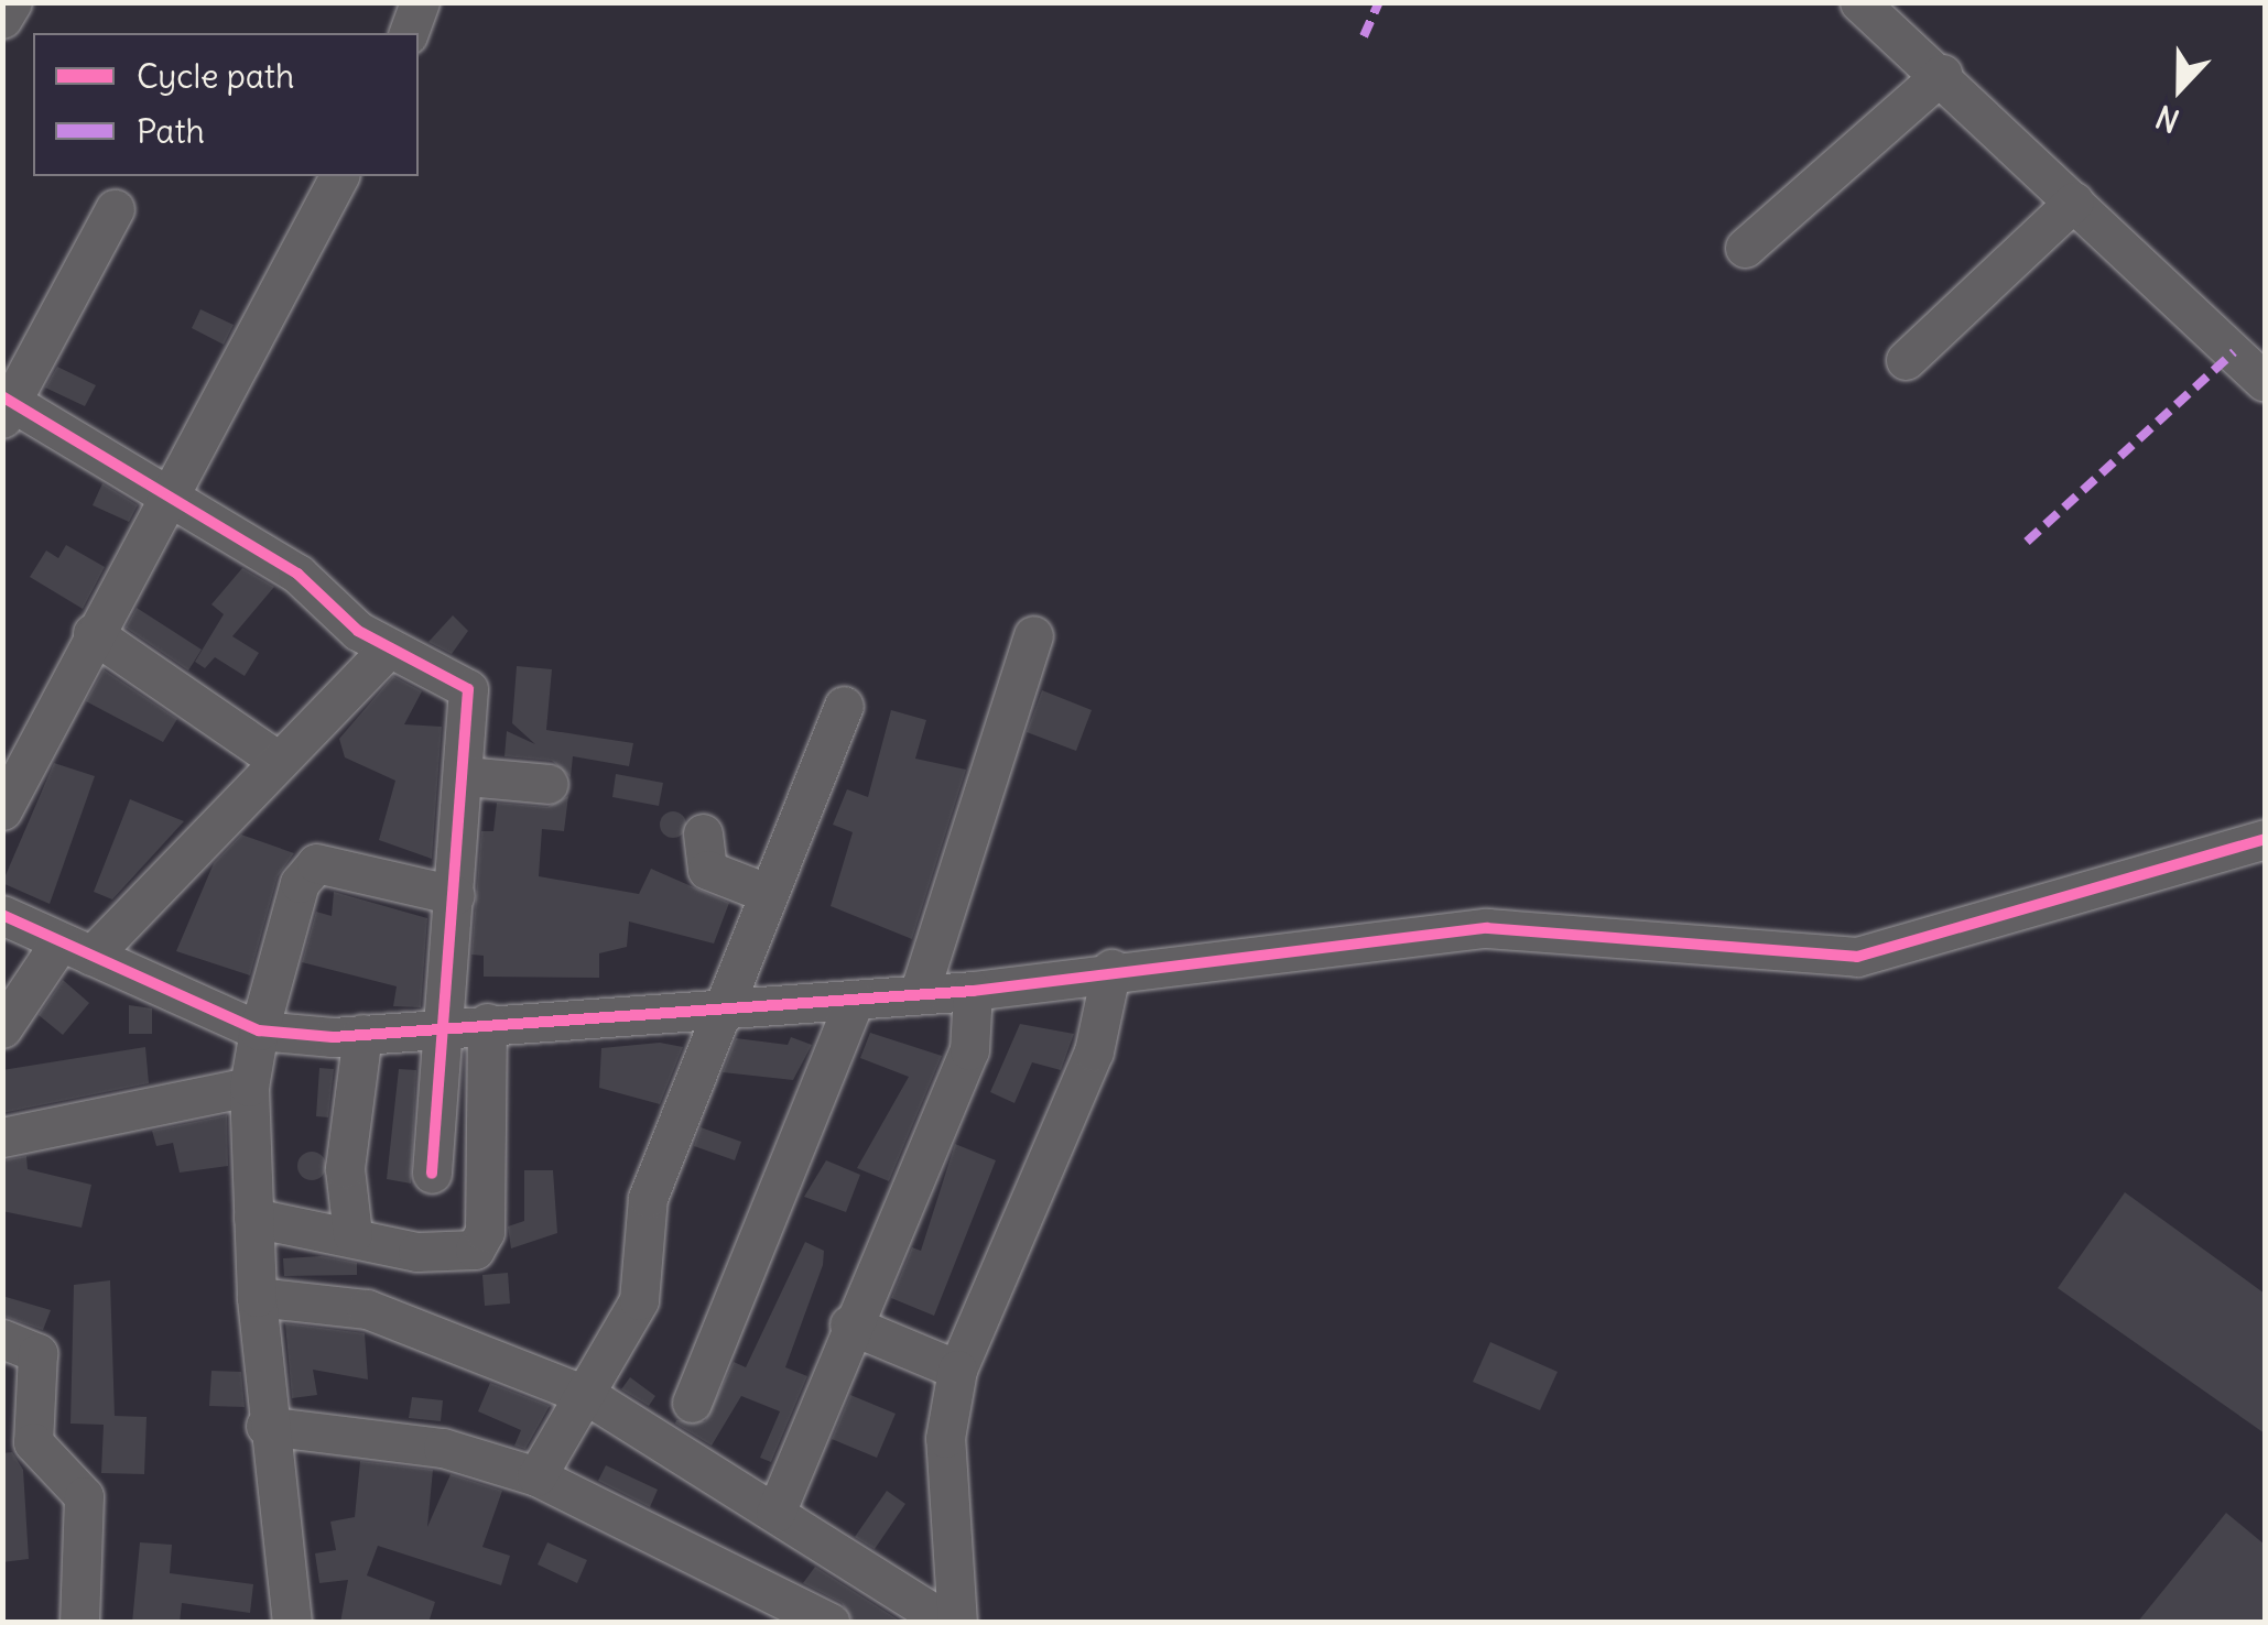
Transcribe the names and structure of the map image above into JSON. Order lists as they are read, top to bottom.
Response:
{
  "legend": ["Cycle path", "Path"],
  "north": "bottom"
}
